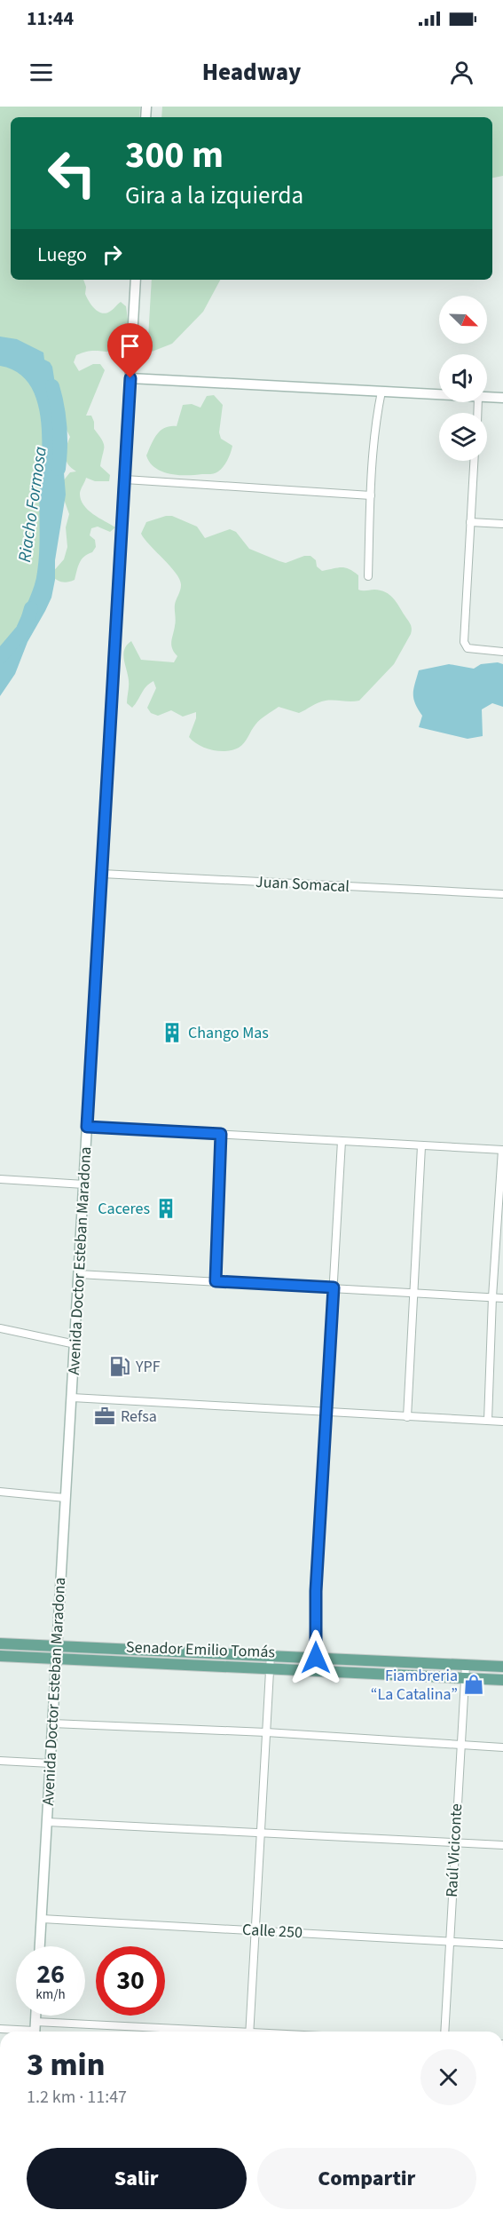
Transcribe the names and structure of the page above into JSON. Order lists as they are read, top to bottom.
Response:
{
  "streets": {
    "main road": ["Avenida Doctor Esteban Maradona", "Senador Emilio Tomás"],
    "street": ["Juan Somacal", "Raúl Viciconte", "Calle 250"]
  },
  "crossings": [
    ["Juan Somacal", "Avenida Doctor Esteban Maradona"],
    ["Avenida Doctor Esteban Maradona", "Senador Emilio Tomás"],
    ["Avenida Doctor Esteban Maradona", "Calle 250"],
    ["Senador Emilio Tomás", "Raúl Viciconte"],
    ["Raúl Viciconte", "Calle 250"]
  ],
  "water": ["Riacho Formosa"],
  "places": {
    "building": ["Chango Mas", "Caceres"],
    "fuel station": ["YPF"],
    "office": ["Refsa"],
    "shop": ["Fiambreria “La Catalina”"]
  },
  "north": "bottom right",
  "page": {
    "status": "11:44",
    "header": "Headway",
    "turn": ["300 m", "Gira a la izquierda"],
    "then": "Luego",
    "speed": "26 km/h",
    "limit": "30",
    "heading": ["3 min", "1.2 km · 11:47"],
    "buttons": ["Salir", "Compartir"]
  }
}
